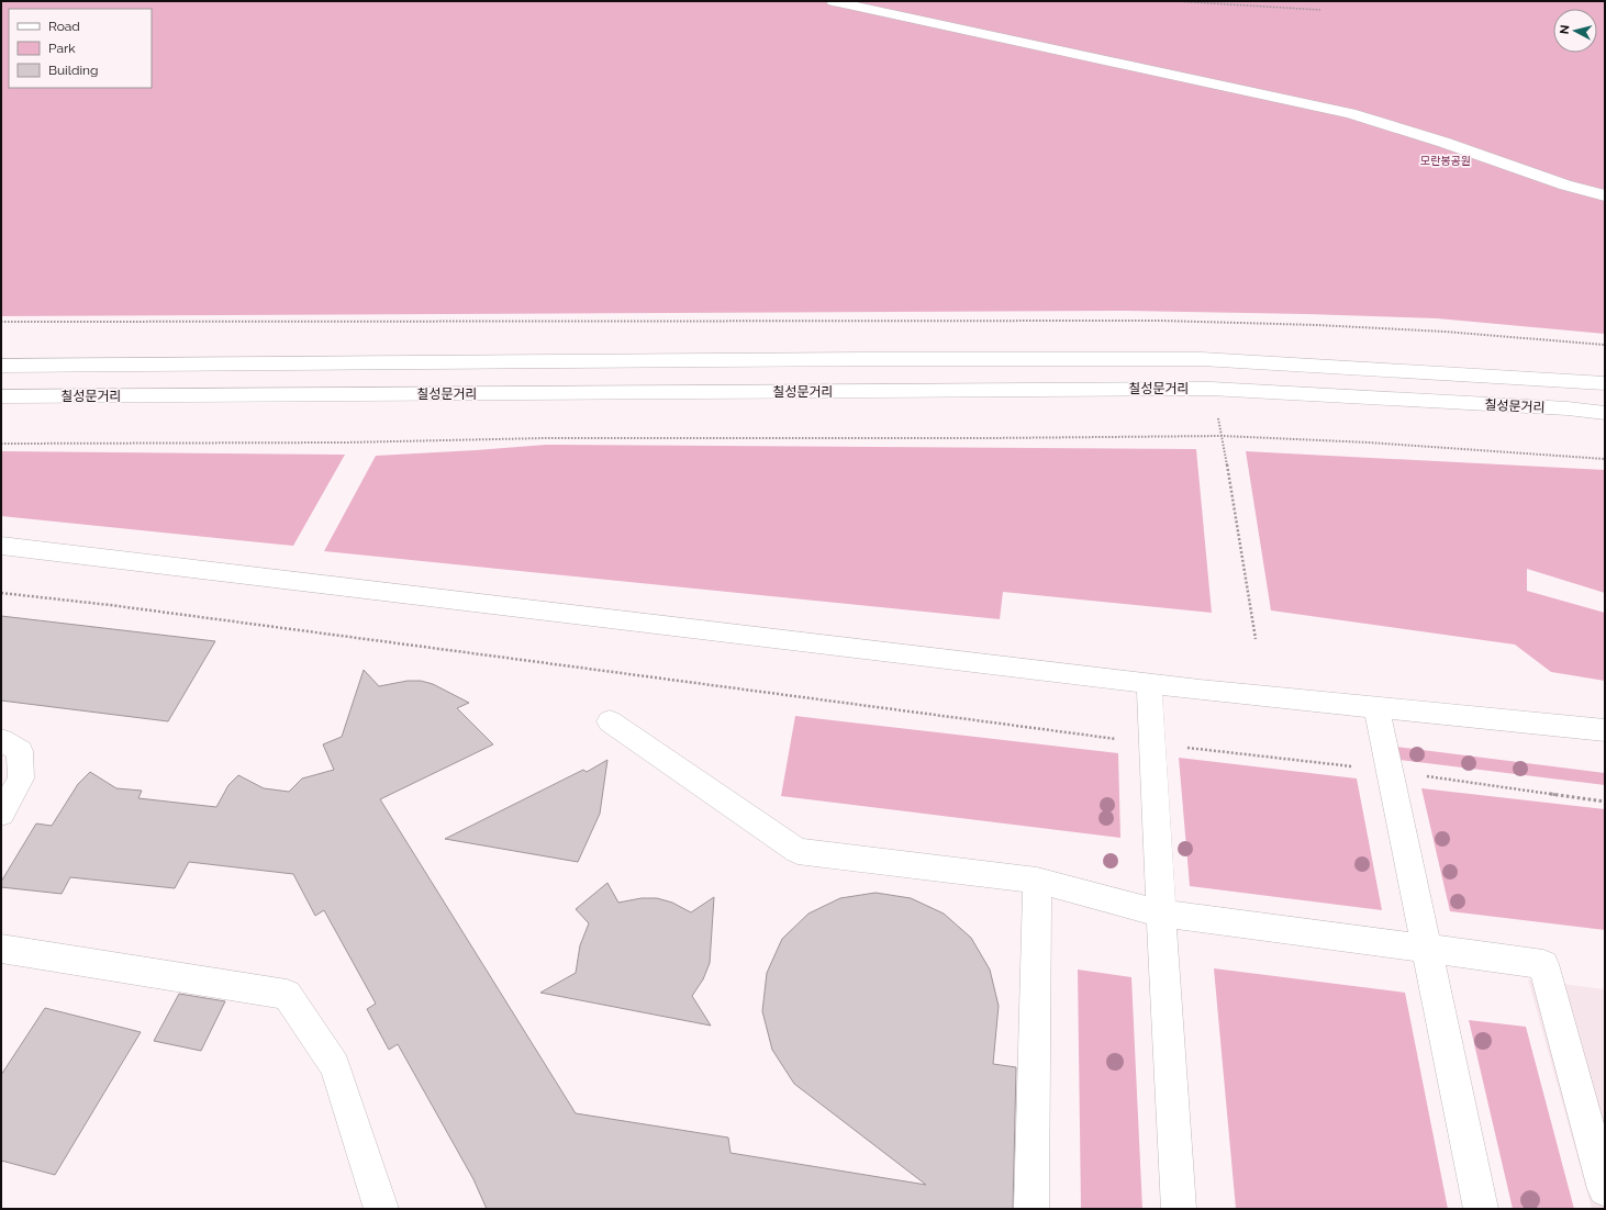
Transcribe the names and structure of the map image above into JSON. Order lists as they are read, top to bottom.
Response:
{
  "streets": {
    "street": ["칠성문거리"]
  },
  "parks": ["모란봉공원"],
  "legend": ["Road", "Park", "Building"],
  "north": "left"
}
